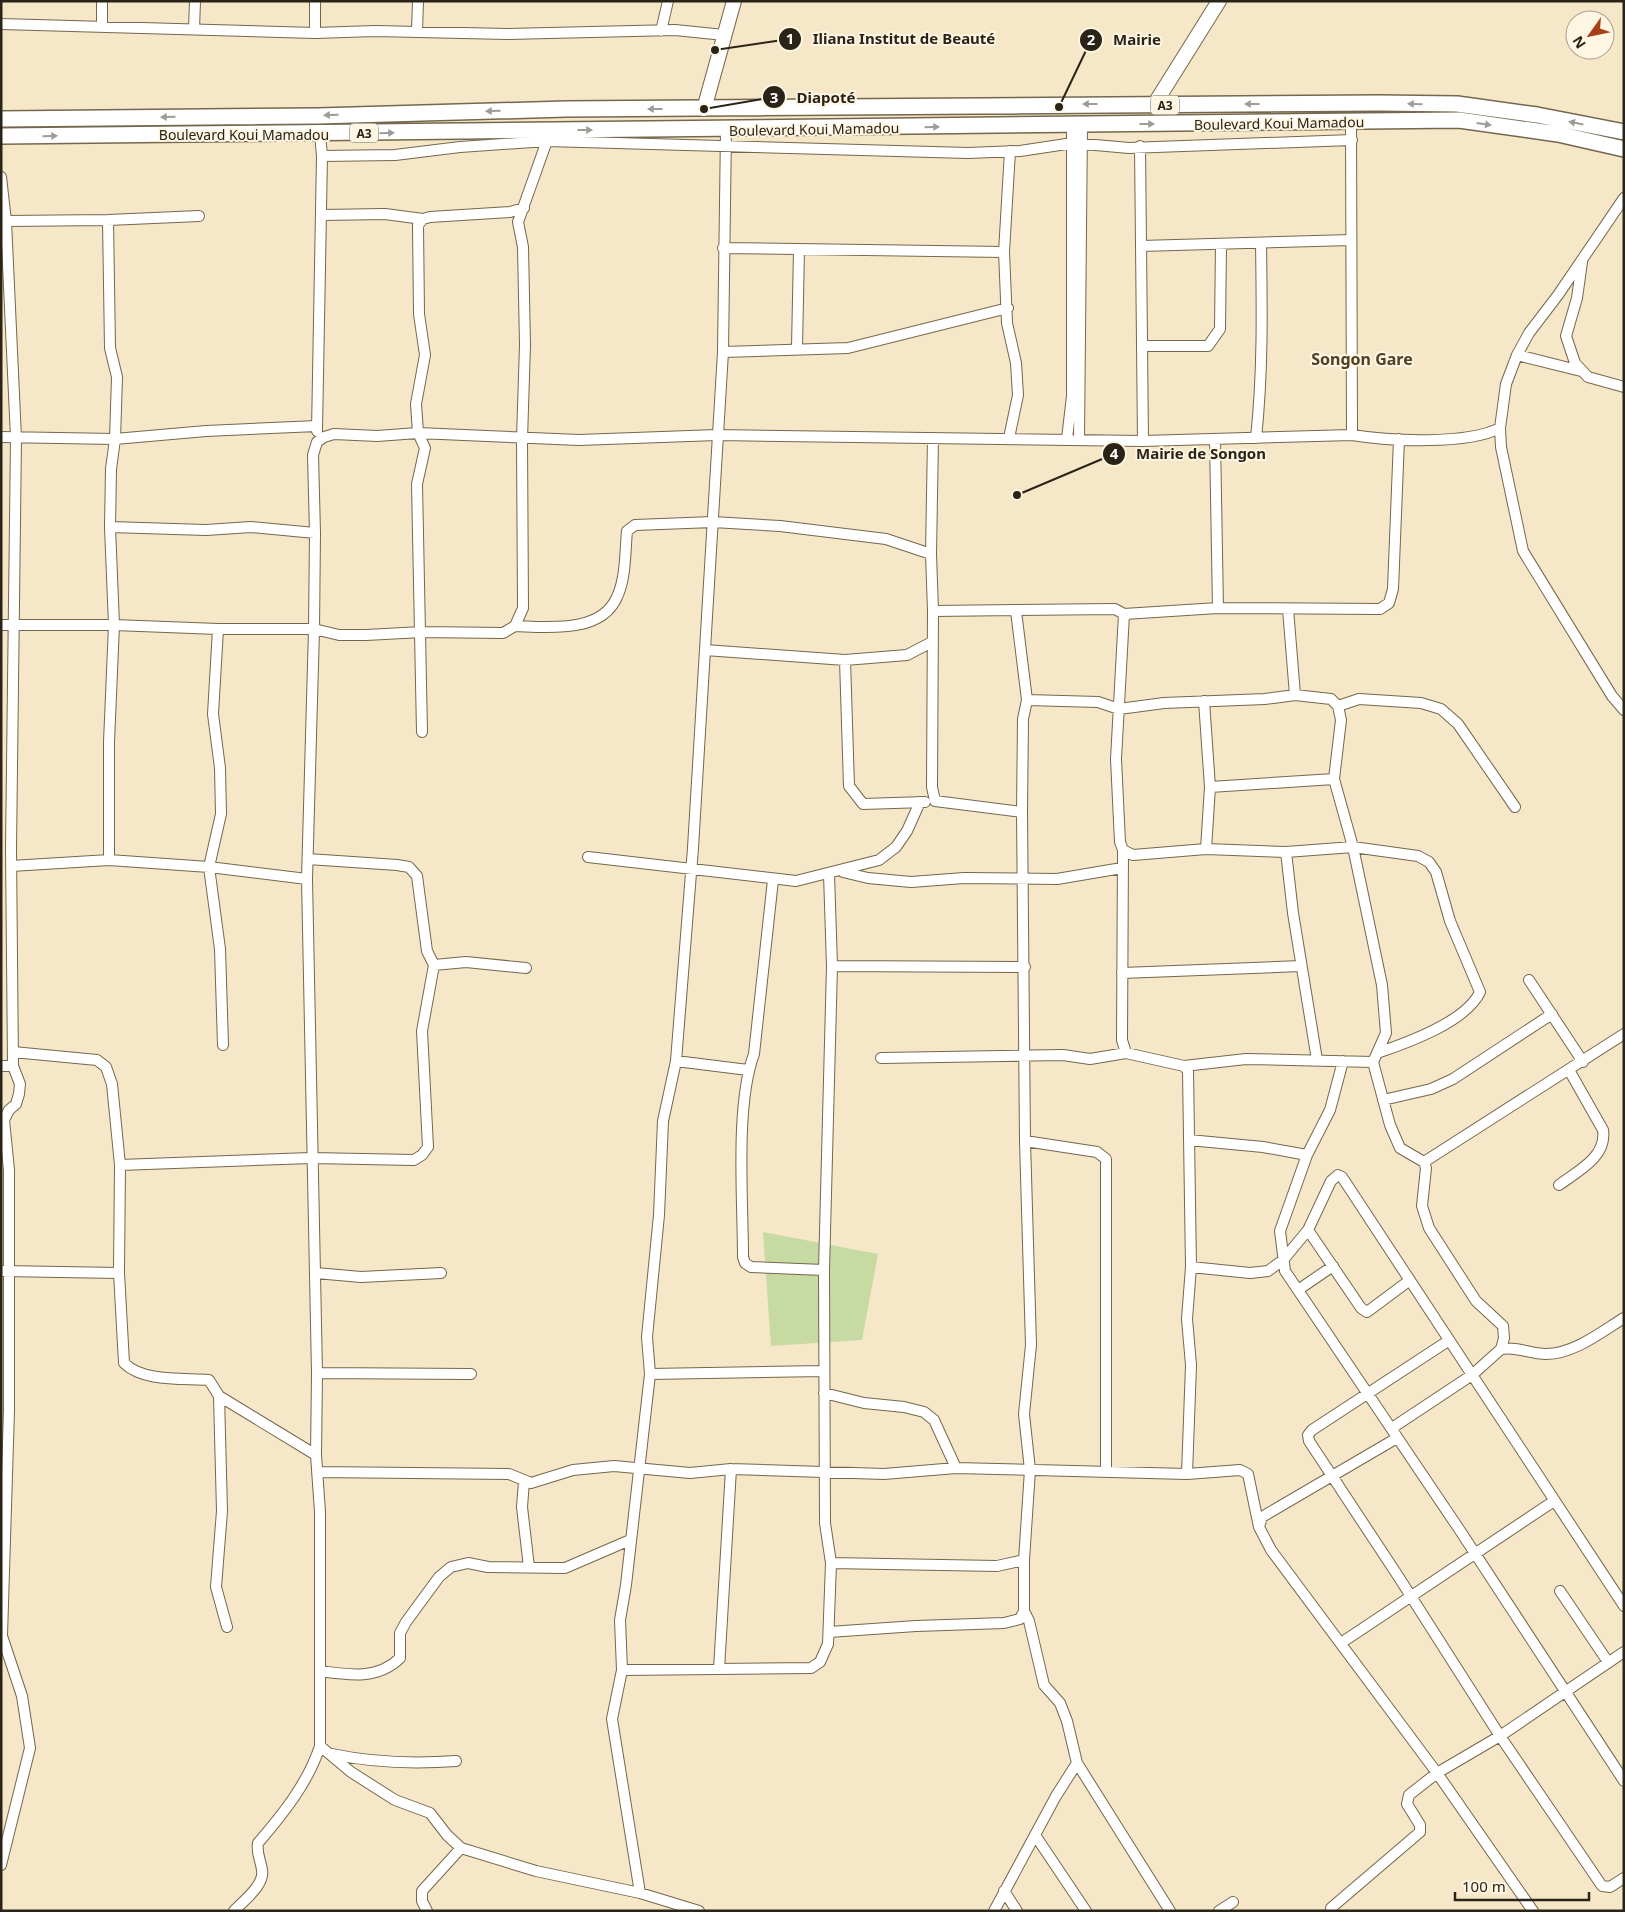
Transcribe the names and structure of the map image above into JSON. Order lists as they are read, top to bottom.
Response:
{
  "streets": {
    "main road": ["A3", "Boulevard Koui Mamadou"]
  },
  "districts": ["Songon Gare"],
  "places": [
    "Iliana Institut de Beauté",
    "Mairie",
    "Diapoté",
    "Mairie de Songon"
  ],
  "scale_bar": "100 m",
  "north": "bottom left"
}
